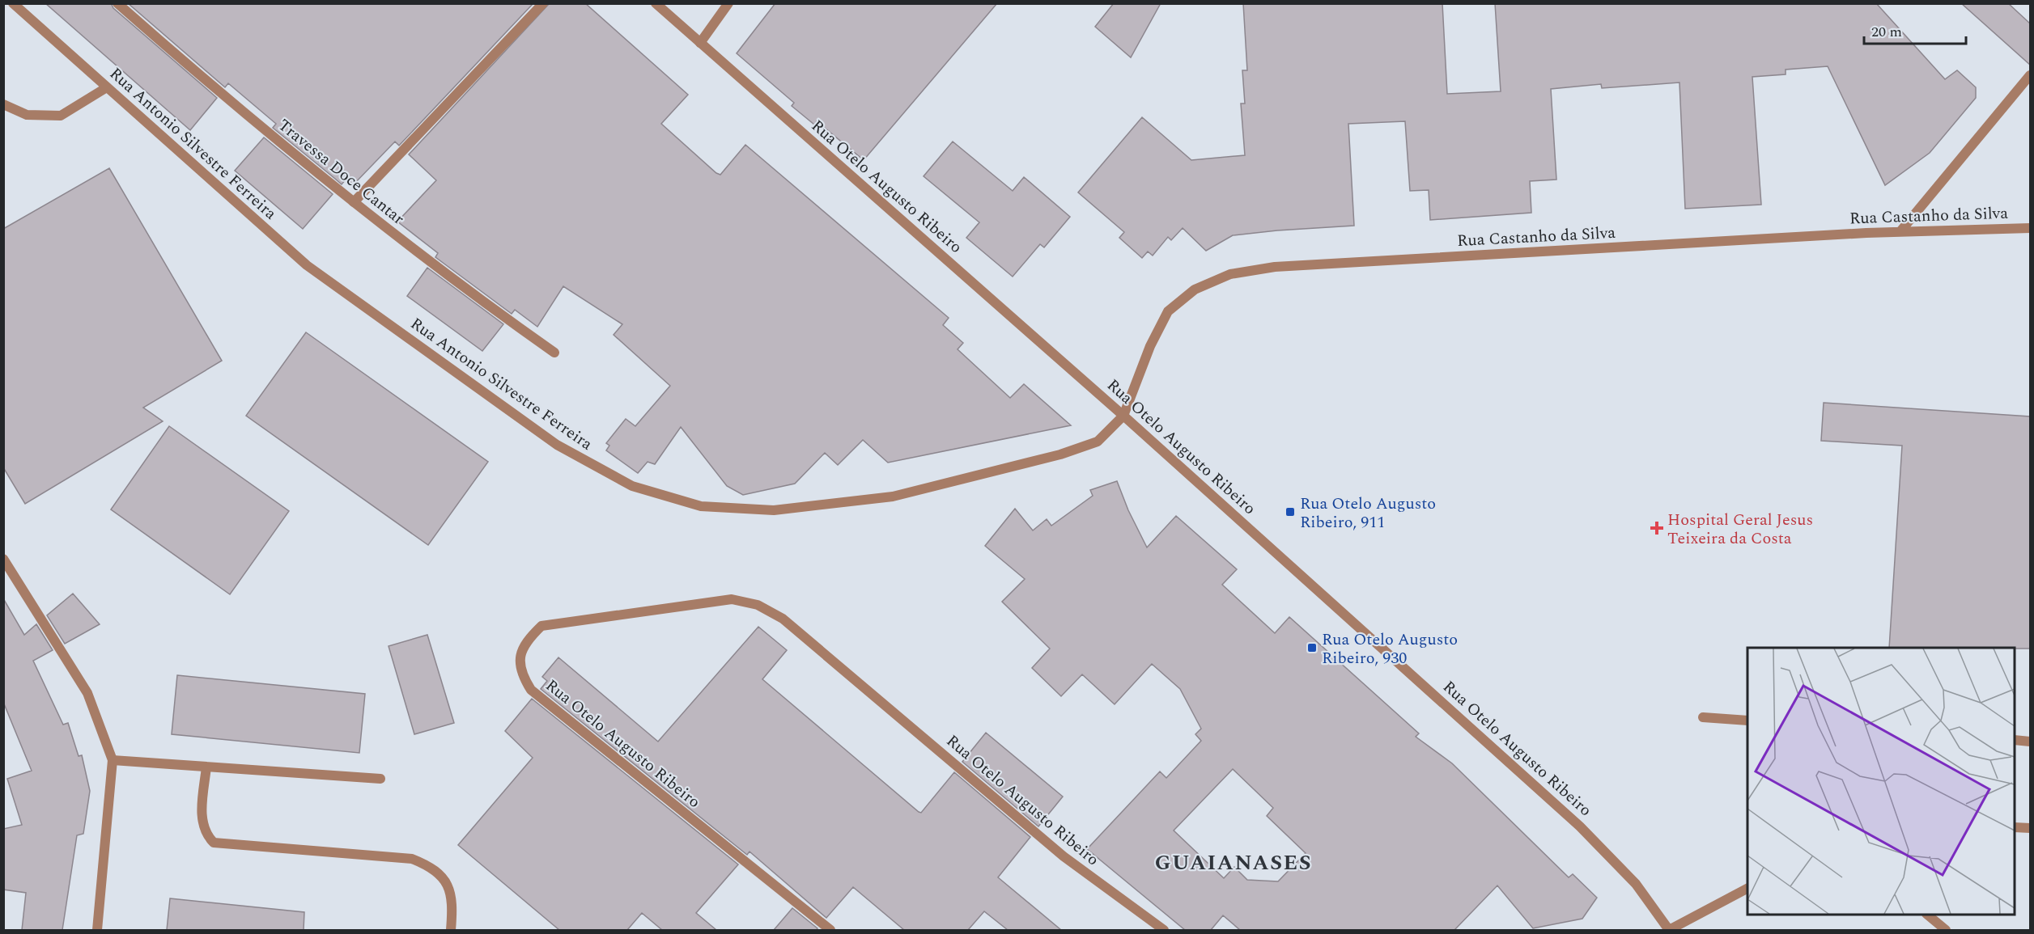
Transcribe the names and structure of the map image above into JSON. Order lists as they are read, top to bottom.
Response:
{
  "streets": {
    "street": [
      "Rua Antonio Silvestre Ferreira",
      "Travessa Doce Cantar",
      "Rua Otelo Augusto Ribeiro",
      "Rua Castanho da Silva"
    ]
  },
  "crossings": [
    ["Rua Antonio Silvestre Ferreira", "Rua Otelo Augusto Ribeiro"],
    ["Rua Antonio Silvestre Ferreira", "Rua Castanho da Silva"],
    ["Rua Otelo Augusto Ribeiro", "Rua Castanho da Silva"]
  ],
  "districts": ["GUAIANASES"],
  "places": {
    "transit": ["Rua Otelo Augusto Ribeiro, 911", "Rua Otelo Augusto Ribeiro, 930"],
    "health": ["Hospital Geral Jesus Teixeira da Costa"]
  },
  "scale_bar": "20 m"
}
